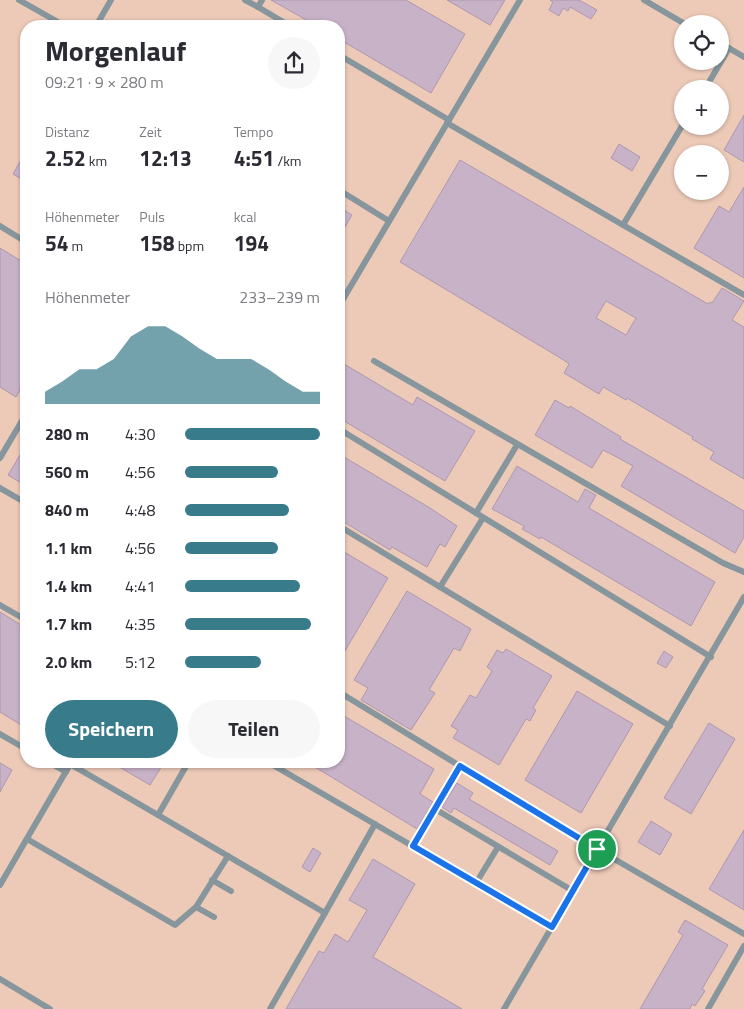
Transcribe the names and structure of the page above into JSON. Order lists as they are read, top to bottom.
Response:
{
  "page": {
    "map_buttons": ["+", "−"],
    "heading": ["Morgenlauf", "09:21 · 9 × 280 m"],
    "stats": [
      ["Distanz", "2.52 km"],
      ["Zeit", "12:13"],
      ["Tempo", "4:51 /km"],
      ["Höhenmeter", "54 m"],
      ["Puls", "158 bpm"],
      ["kcal", "194"]
    ],
    "chart": ["Höhenmeter", "233–239 m"],
    "list": [
      {
        "name": "280 m",
        "note": "4:30"
      },
      {
        "name": "560 m",
        "note": "4:56"
      },
      {
        "name": "840 m",
        "note": "4:48"
      },
      {
        "name": "1.1 km",
        "note": "4:56"
      },
      {
        "name": "1.4 km",
        "note": "4:41"
      },
      {
        "name": "1.7 km",
        "note": "4:35"
      },
      {
        "name": "2.0 km",
        "note": "5:12"
      }
    ],
    "buttons": ["Speichern", "Teilen"]
  }
}
